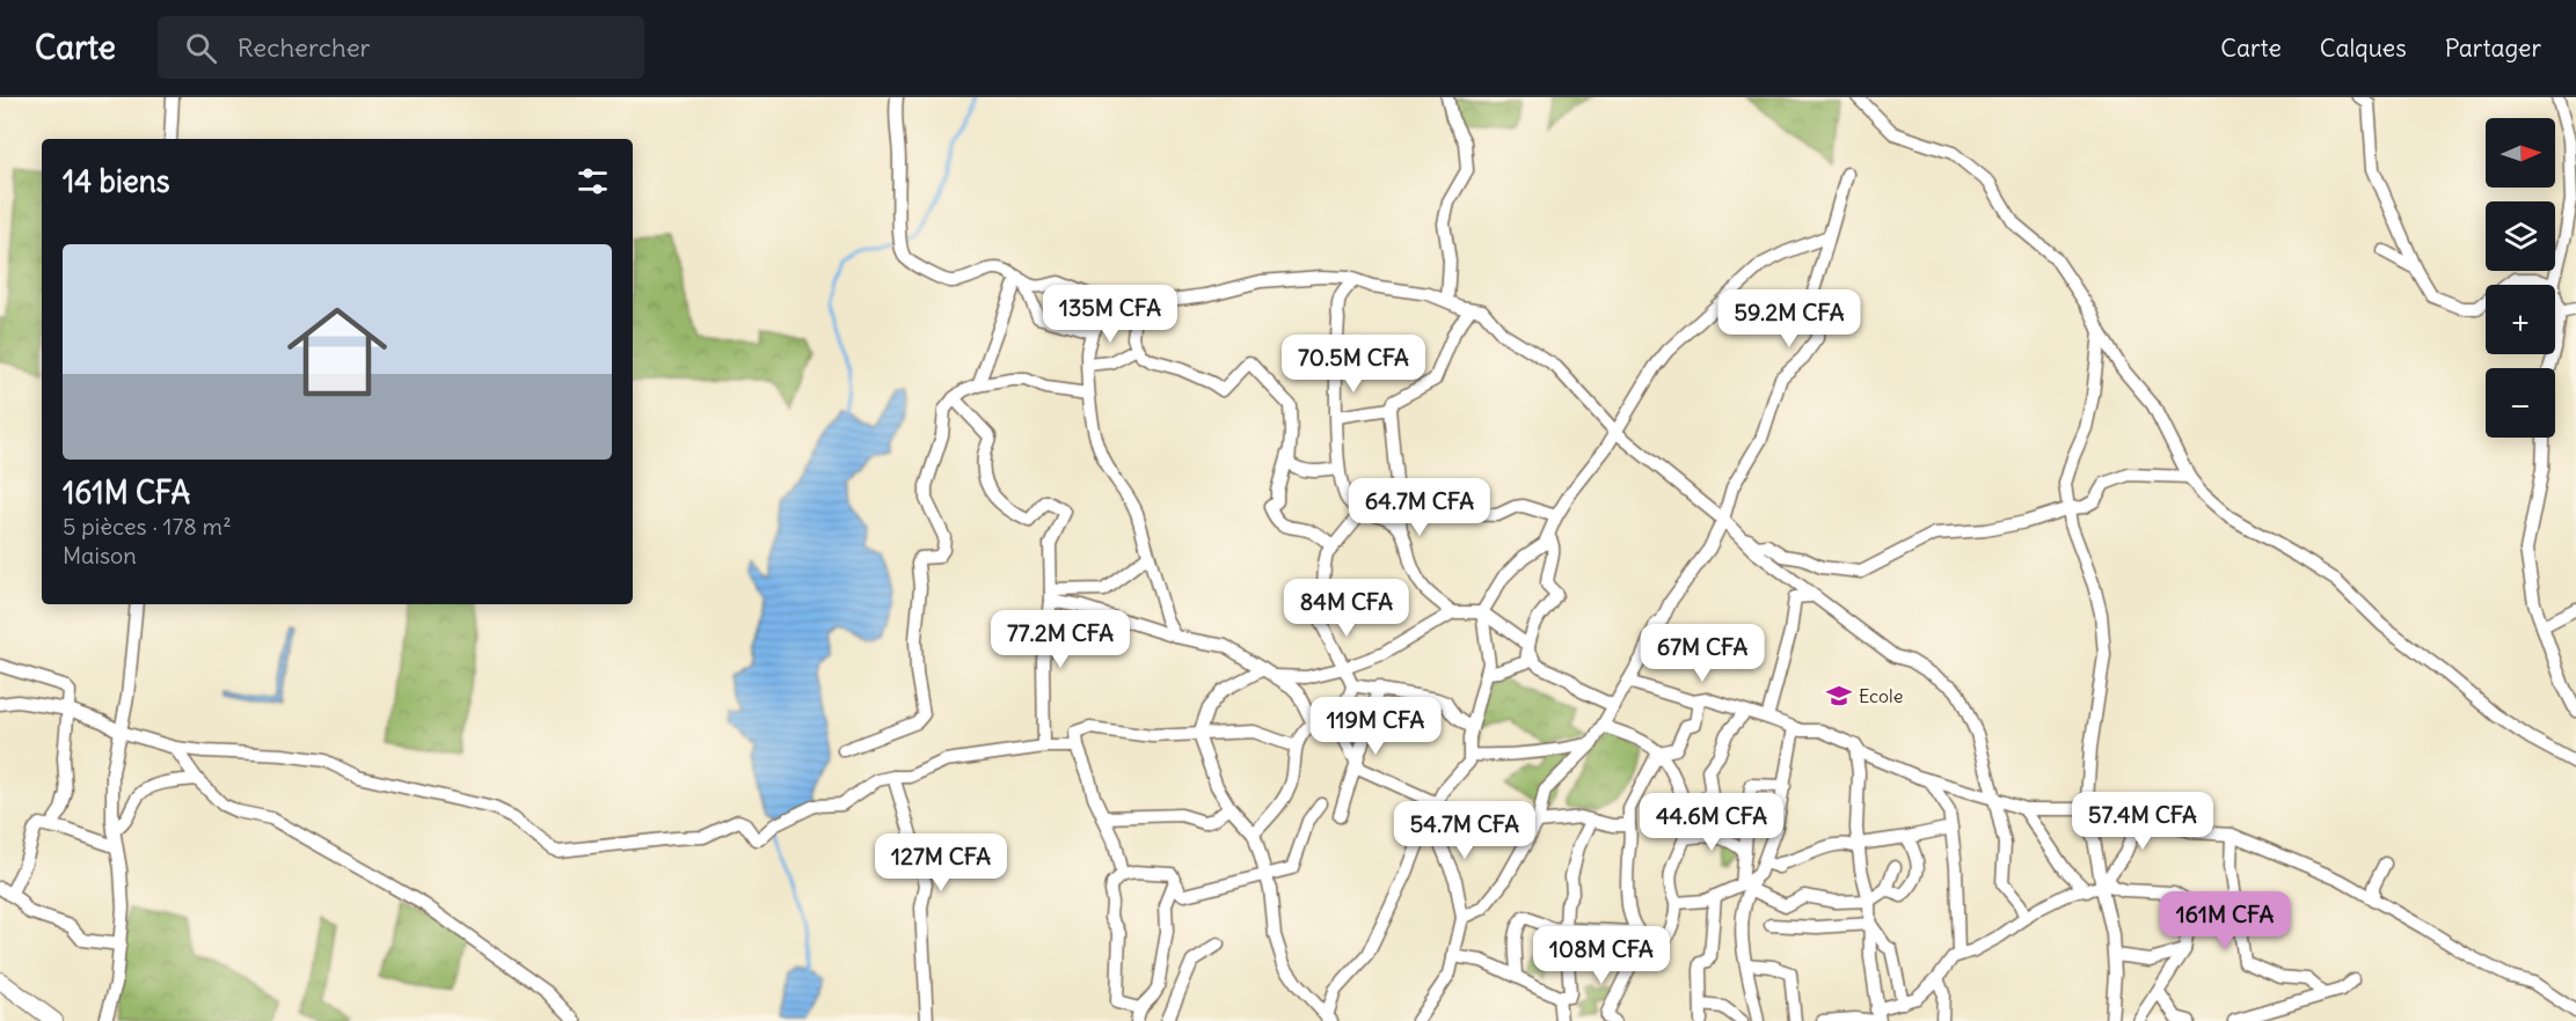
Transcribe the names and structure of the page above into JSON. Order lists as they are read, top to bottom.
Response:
{
  "places": {
    "school or university": ["Ecole"]
  },
  "north": "right",
  "page": {
    "header": "Carte",
    "search": "Rechercher",
    "nav": ["Carte", "Calques", "Partager"],
    "map_buttons": ["+", "−"],
    "heading": "14 biens",
    "list": [
      {
        "name": "161M CFA",
        "note": "5 pièces · 178 m² · Maison"
      }
    ],
    "price": [
      "135M CFA",
      "59.2M CFA",
      "70.5M CFA",
      "64.7M CFA",
      "84M CFA",
      "77.2M CFA",
      "67M CFA",
      "119M CFA",
      "57.4M CFA",
      "44.6M CFA",
      "54.7M CFA",
      "127M CFA",
      "161M CFA",
      "108M CFA"
    ]
  }
}
